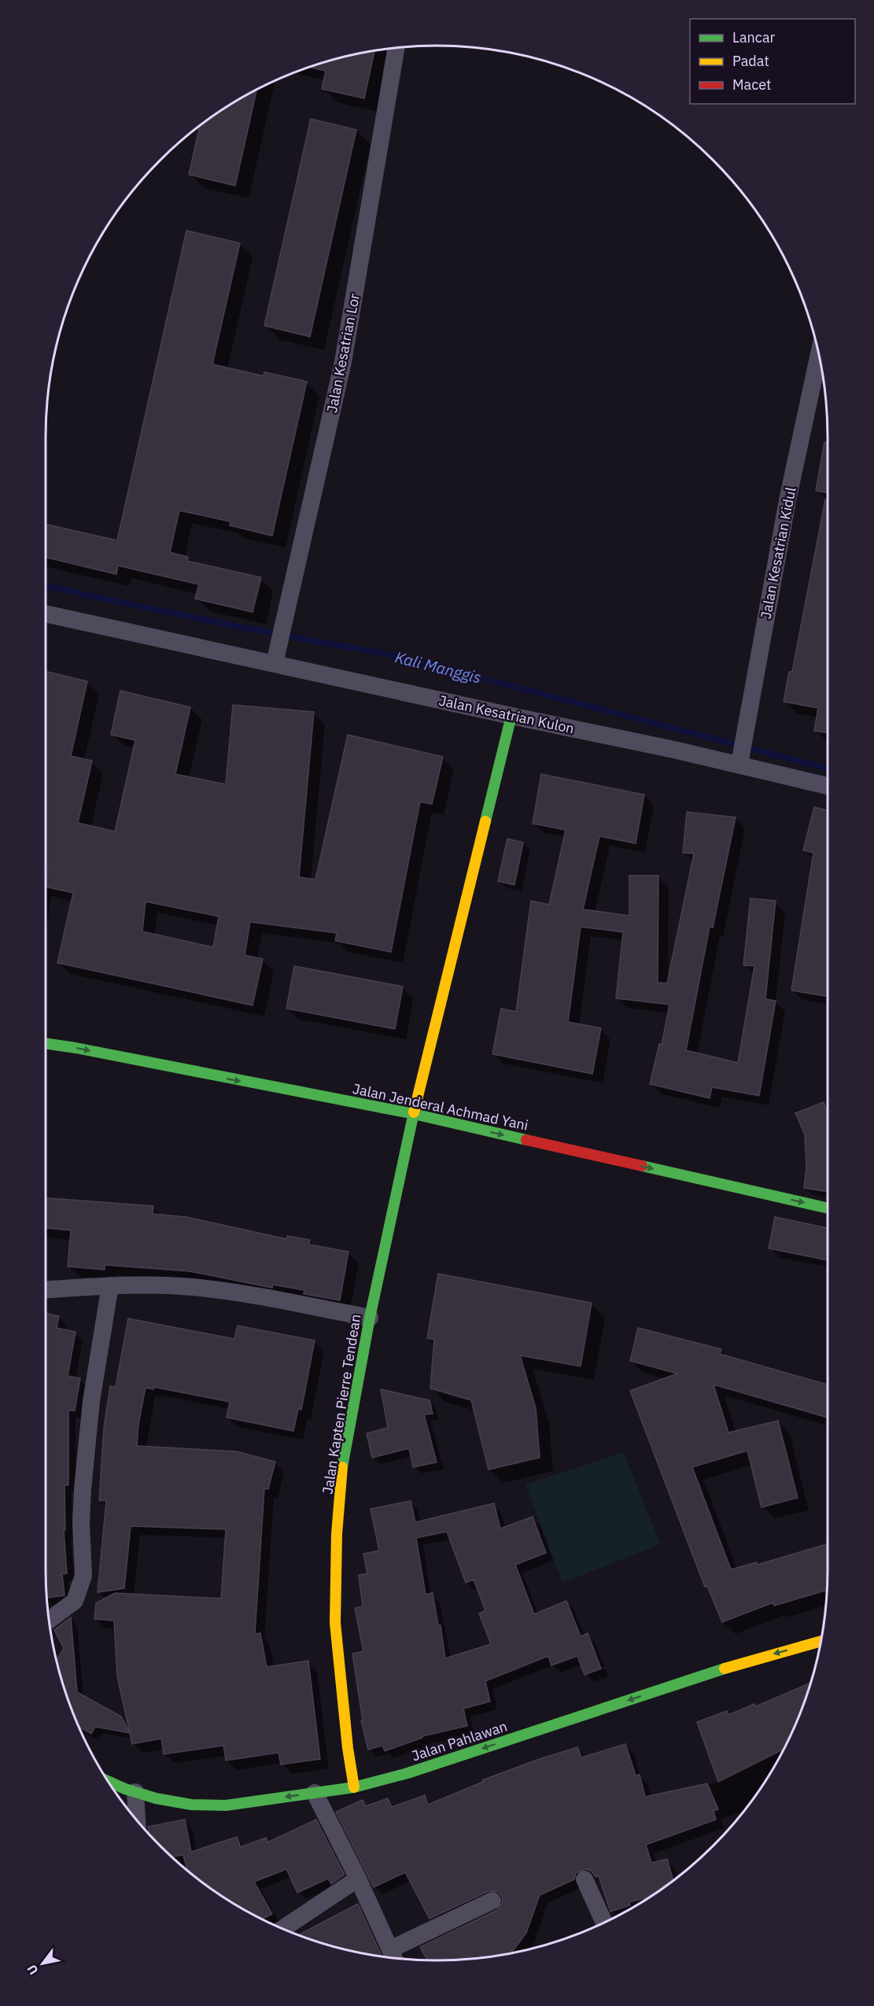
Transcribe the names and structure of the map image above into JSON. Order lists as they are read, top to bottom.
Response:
{
  "streets": {
    "main road": ["Jalan Jenderal Achmad Yani", "Jalan Kapten Pierre Tendean", "Jalan Pahlawan"],
    "street": ["Jalan Kesatrian Lor", "Jalan Kesatrian Kidul", "Jalan Kesatrian Kulon"]
  },
  "crossings": [
    ["Jalan Kesatrian Lor", "Jalan Kesatrian Kulon"],
    ["Jalan Kesatrian Kidul", "Jalan Kesatrian Kulon"],
    ["Jalan Kesatrian Kulon", "Jalan Kapten Pierre Tendean"],
    ["Jalan Jenderal Achmad Yani", "Jalan Kapten Pierre Tendean"],
    ["Jalan Kapten Pierre Tendean", "Jalan Pahlawan"]
  ],
  "one_way": ["Jalan Jenderal Achmad Yani", "Jalan Pahlawan"],
  "water": ["Kali Manggis"],
  "legend": ["Lancar", "Padat", "Macet"],
  "north": "bottom left"
}
